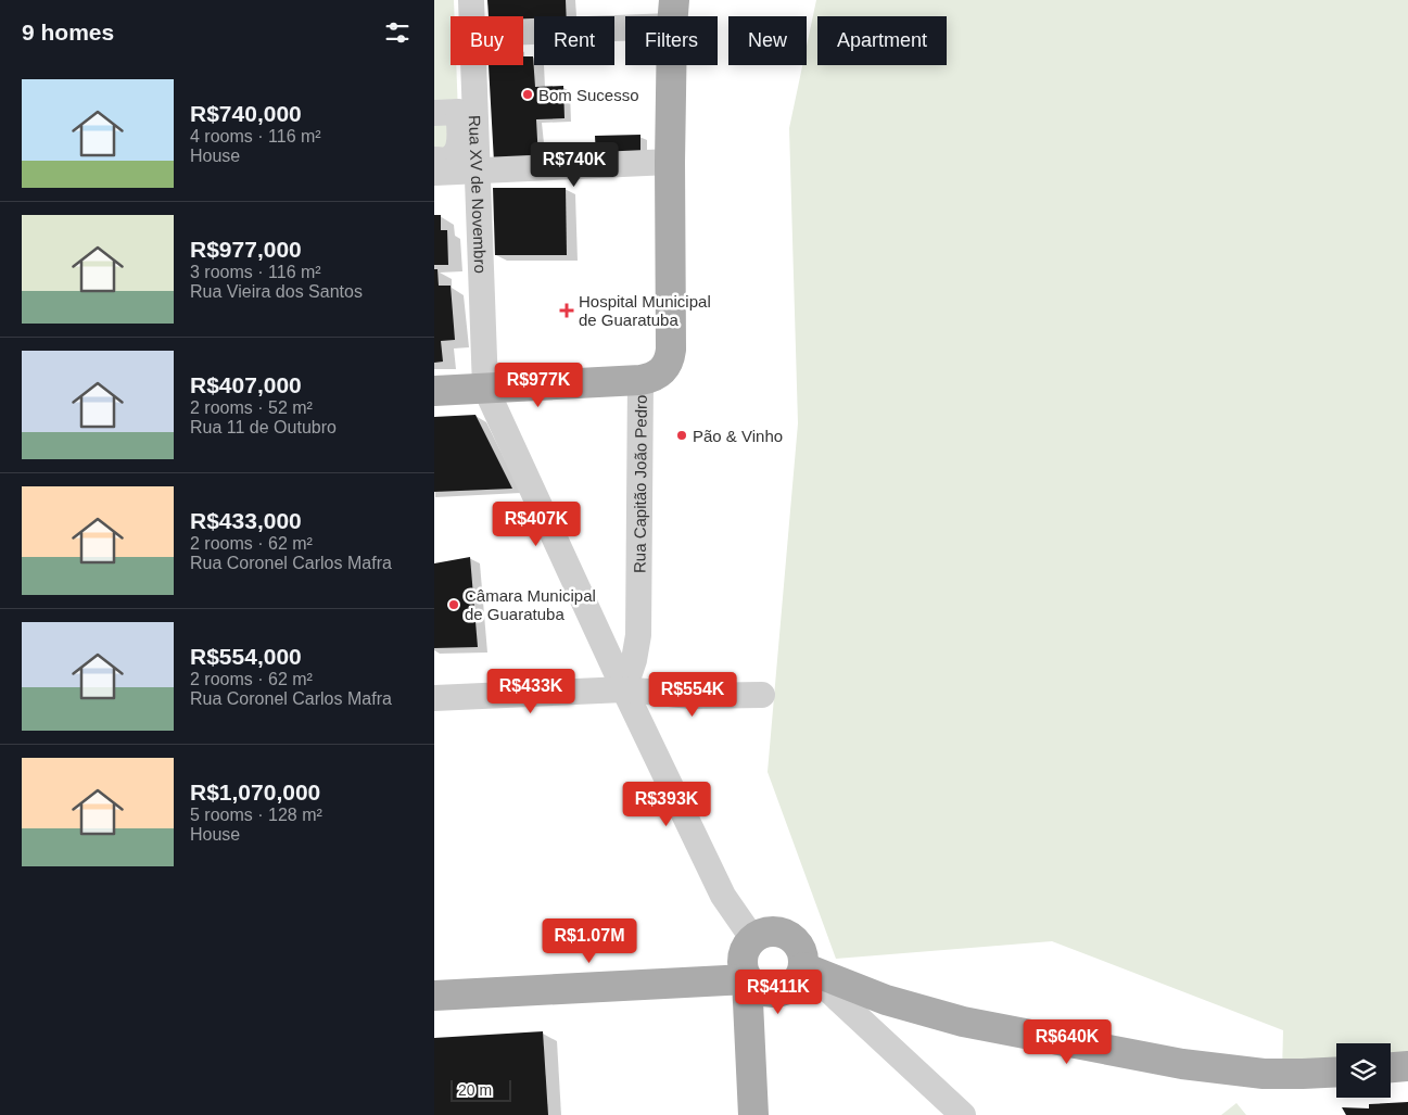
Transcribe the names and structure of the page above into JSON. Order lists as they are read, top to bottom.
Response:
{
  "streets": {
    "main road": ["Rua Capitão João Pedro"],
    "street": ["Rua XV de Novembro"]
  },
  "places": {
    "other": ["Bom Sucesso", "Pão & Vinho", "Câmara Municipal de Guaratuba"],
    "health": ["Hospital Municipal de Guaratuba"]
  },
  "scale_bar": "20 m",
  "page": {
    "heading": "9 homes",
    "chip": [
      "Buy",
      "Rent",
      "Filters",
      "New",
      "Apartment"
    ],
    "list": [
      {
        "name": "R$740,000",
        "note": "4 rooms · 116 m² · House"
      },
      {
        "name": "R$977,000",
        "note": "3 rooms · 116 m² · Rua Vieira dos Santos"
      },
      {
        "name": "R$407,000",
        "note": "2 rooms · 52 m² · Rua 11 de Outubro"
      },
      {
        "name": "R$433,000",
        "note": "2 rooms · 62 m² · Rua Coronel Carlos Mafra"
      },
      {
        "name": "R$554,000",
        "note": "2 rooms · 62 m² · Rua Coronel Carlos Mafra"
      },
      {
        "name": "R$1,070,000",
        "note": "5 rooms · 128 m² · House"
      }
    ],
    "price": [
      "R$740K",
      "R$977K",
      "R$407K",
      "R$433K",
      "R$554K",
      "R$393K",
      "R$1.07M",
      "R$411K",
      "R$640K"
    ],
    "scale": "20 m"
  }
}
